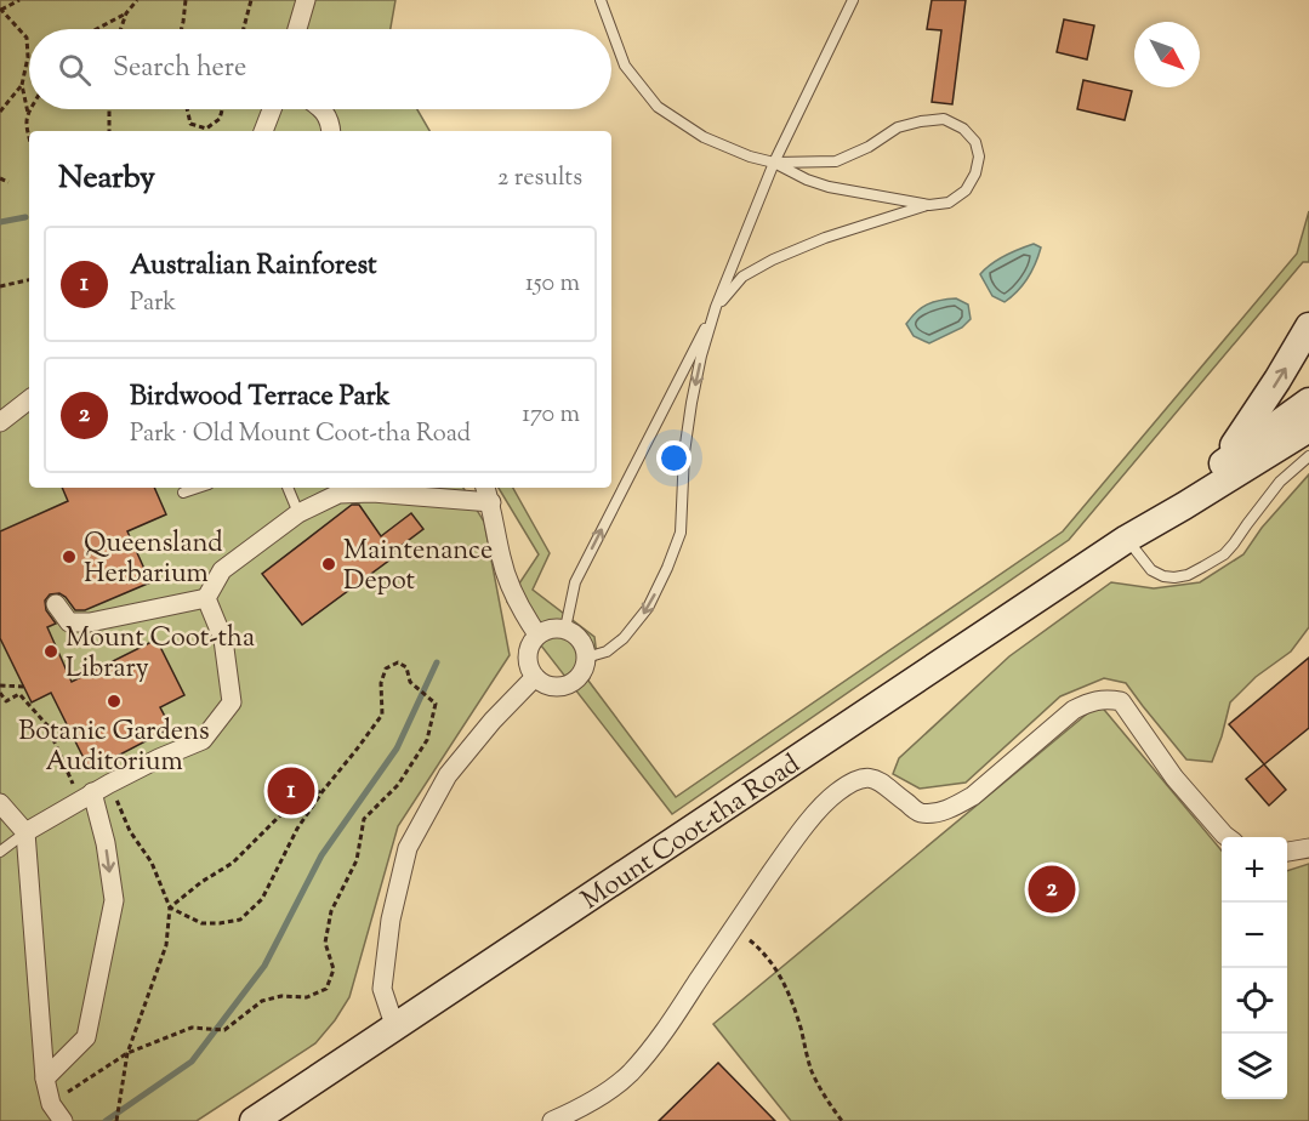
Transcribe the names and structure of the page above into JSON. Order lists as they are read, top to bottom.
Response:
{
  "streets": {
    "main road": ["Mount Coot-tha Road"]
  },
  "places": [
    "Queensland Herbarium",
    "Maintenance Depot",
    "Mount Coot-tha Library",
    "Botanic Gardens Auditorium"
  ],
  "north": "bottom right",
  "page": {
    "search": "Search here",
    "heading": ["Nearby", "2 results"],
    "list": [
      {
        "mark": "1",
        "name": "Australian Rainforest",
        "note": "Park",
        "value": "150 m"
      },
      {
        "mark": "2",
        "name": "Birdwood Terrace Park",
        "note": "Park · Old Mount Coot-tha Road",
        "value": "170 m"
      }
    ],
    "pins": ["1", "2"],
    "map_buttons": ["+", "−"]
  }
}
